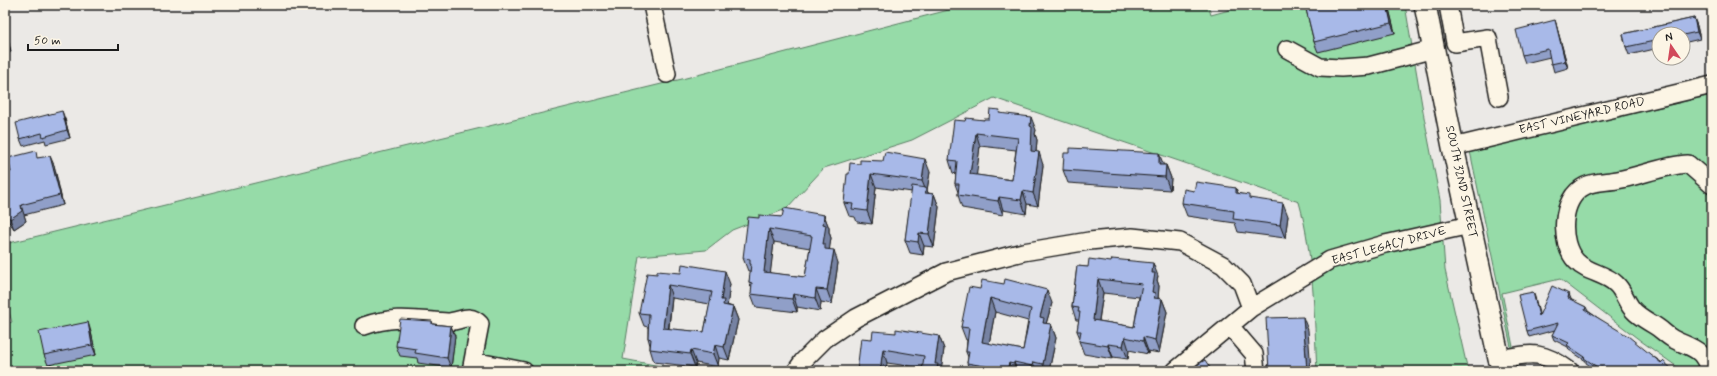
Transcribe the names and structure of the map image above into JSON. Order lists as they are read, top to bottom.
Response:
{
  "streets": {
    "main road": ["SOUTH 32ND STREET"],
    "street": ["EAST VINEYARD ROAD", "EAST LEGACY DRIVE"]
  },
  "crossings": [
    ["EAST VINEYARD ROAD", "SOUTH 32ND STREET"],
    ["SOUTH 32ND STREET", "EAST LEGACY DRIVE"]
  ],
  "scale_bar": "50 m",
  "north": "top"
}
